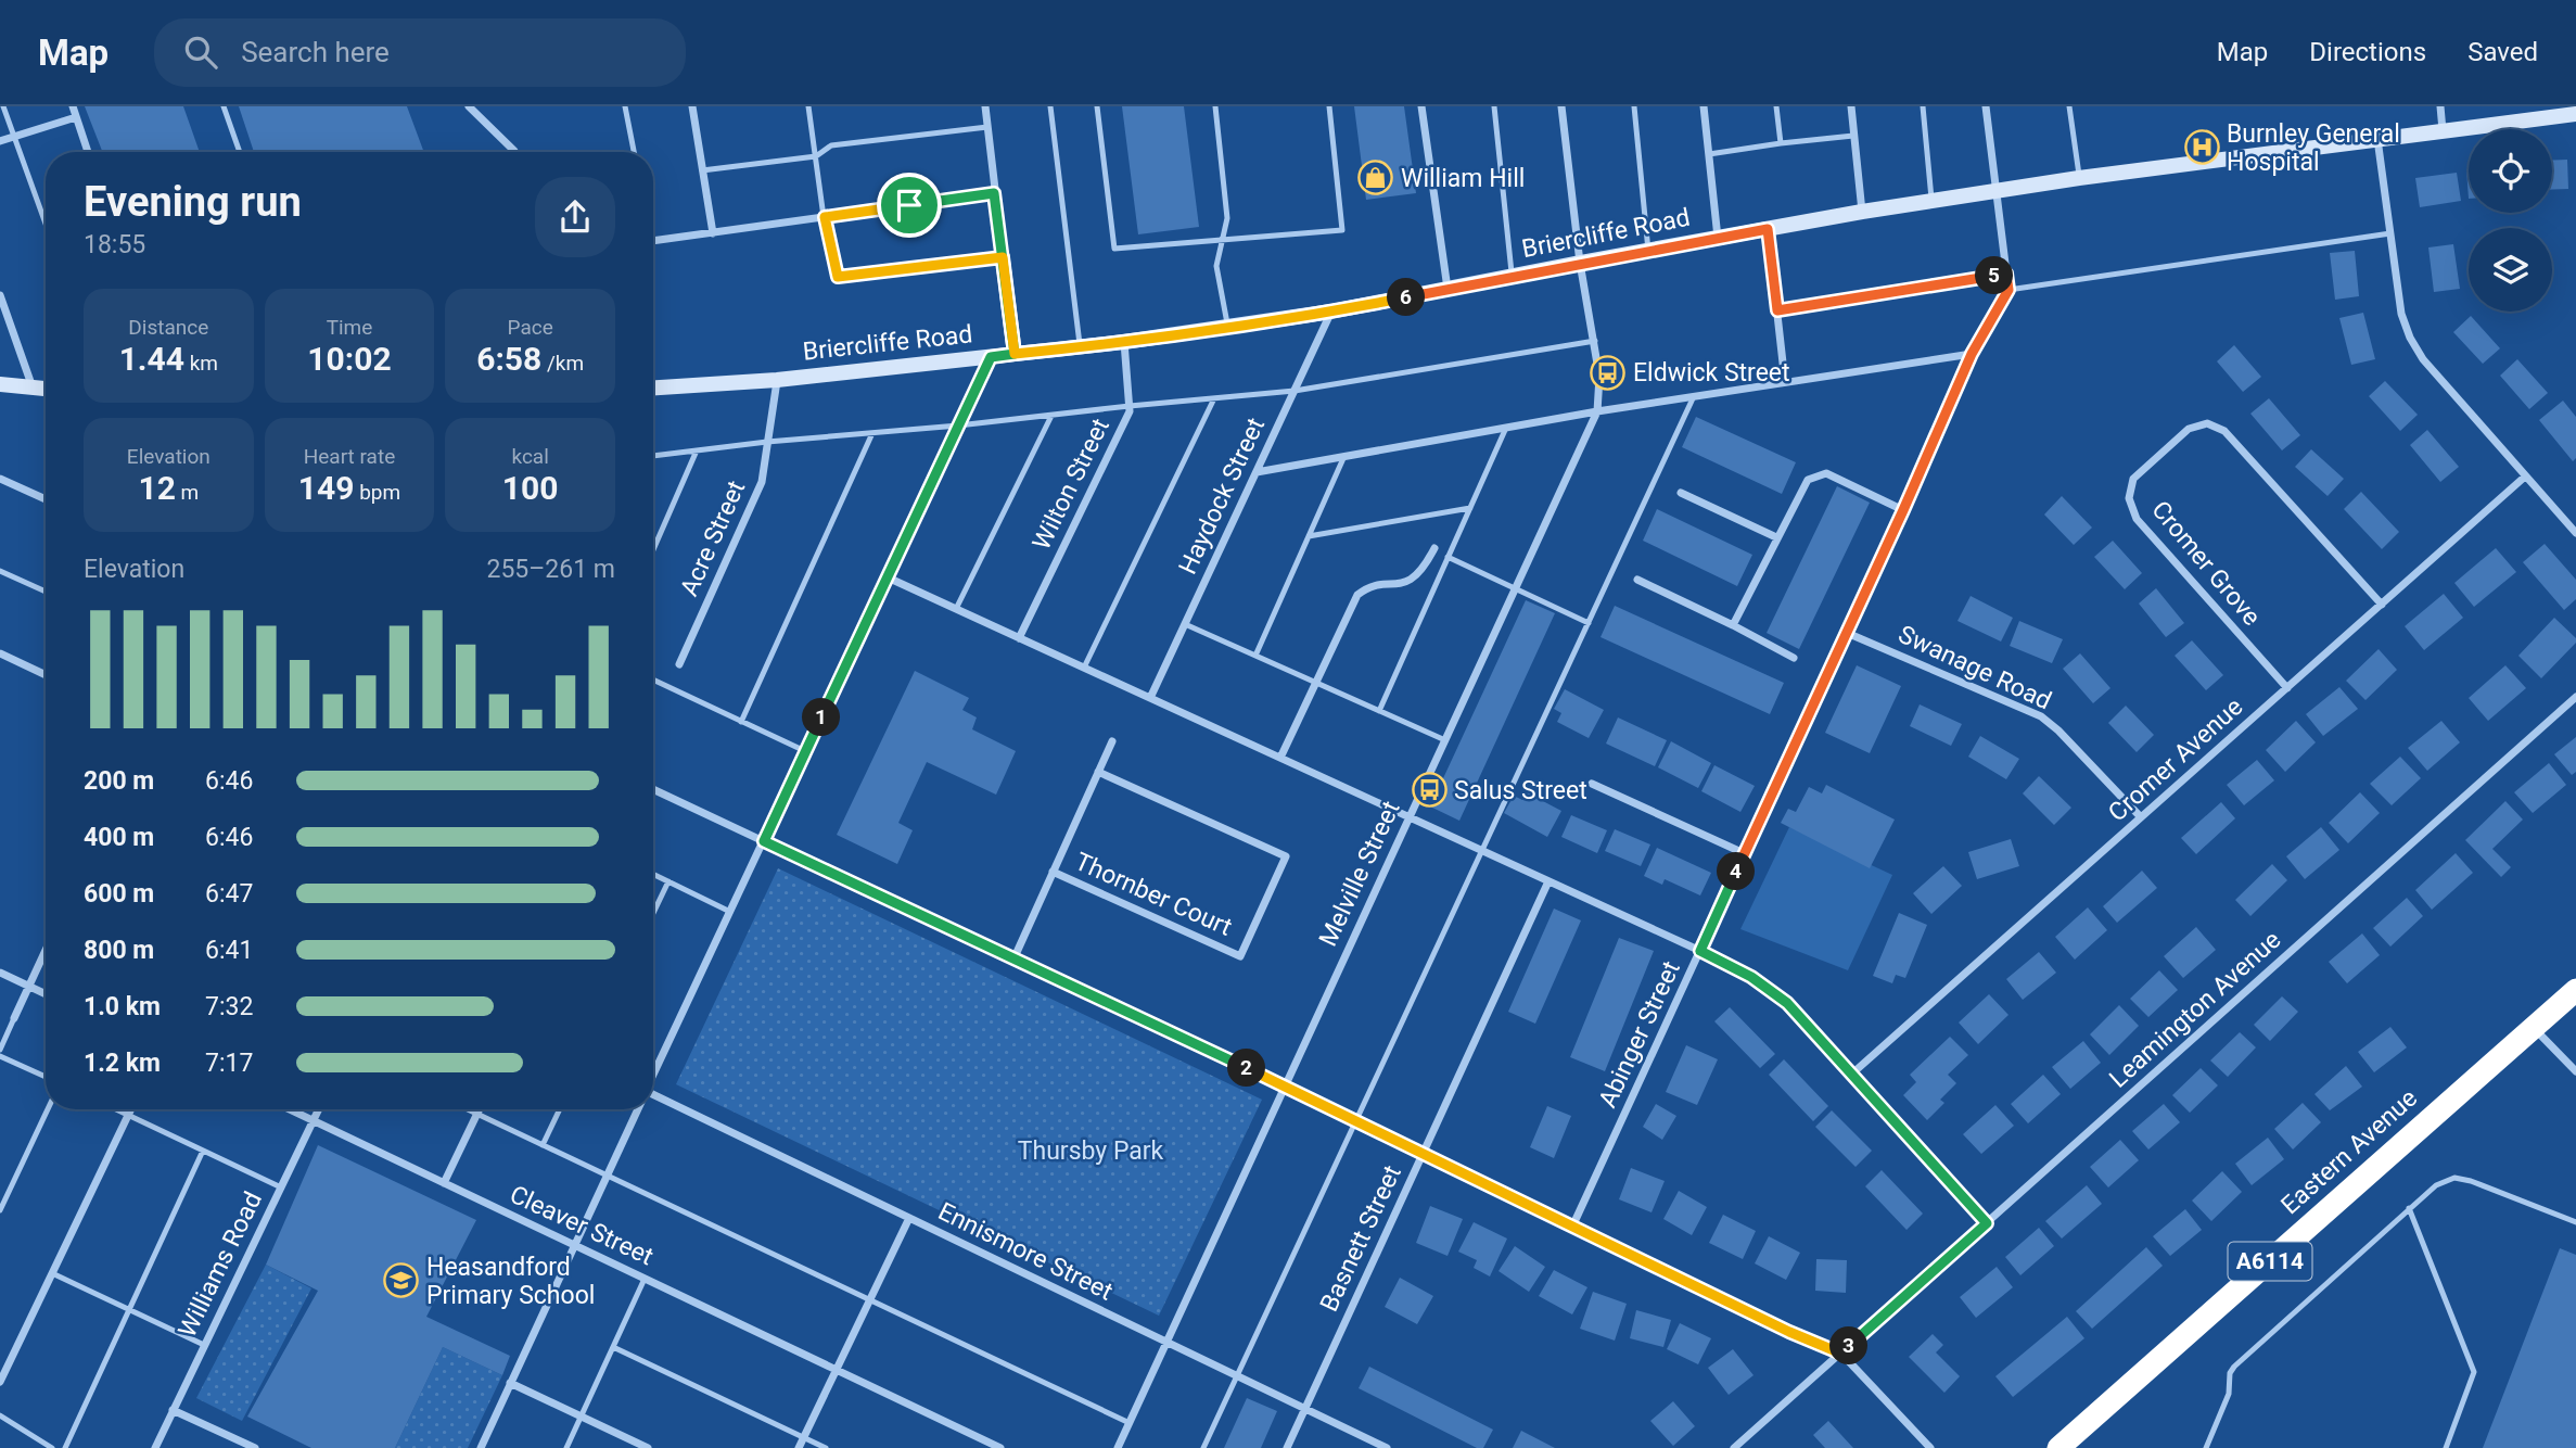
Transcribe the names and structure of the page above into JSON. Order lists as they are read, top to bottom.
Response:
{
  "streets": {
    "highway": ["Eastern Avenue", "A6114"],
    "street": [
      "Briercliffe Road",
      "Wilton Street",
      "Haydock Street",
      "Acre Street",
      "Cromer Grove",
      "Swanage Road",
      "Cromer Avenue",
      "Melville Street",
      "Thornber Court",
      "Leamington Avenue",
      "Abinger Street",
      "Cleaver Street",
      "Basnett Street",
      "Ennismore Street",
      "Williams Road"
    ]
  },
  "crossings": [
    ["Briercliffe Road", "Wilton Street"],
    ["Briercliffe Road", "Haydock Street"],
    ["Briercliffe Road", "Acre Street"],
    ["Briercliffe Road", "Melville Street"],
    ["Cromer Grove", "Cromer Avenue"],
    ["Swanage Road", "Cromer Avenue"],
    ["Swanage Road", "Abinger Street"],
    ["Melville Street", "Ennismore Street"],
    ["Cleaver Street", "Williams Road"],
    ["Basnett Street", "Ennismore Street"]
  ],
  "parks": ["Thursby Park"],
  "places": {
    "hospital": ["Burnley General Hospital"],
    "shop": ["William Hill"],
    "bus stop": ["Eldwick Street", "Salus Street"],
    "school or university": ["Heasandford Primary School"]
  },
  "page": {
    "header": "Map",
    "search": "Search here",
    "nav": ["Map", "Directions", "Saved"],
    "heading": ["Evening run", "18:55"],
    "pins": [
      "5",
      "6",
      "1",
      "4",
      "2",
      "3"
    ],
    "stats": [
      ["Distance", "1.44 km"],
      ["Time", "10:02"],
      ["Pace", "6:58 /km"],
      ["Elevation", "12 m"],
      ["Heart rate", "149 bpm"],
      ["kcal", "100"]
    ],
    "chart": ["Elevation", "255–261 m"],
    "list": [
      {
        "name": "200 m",
        "note": "6:46"
      },
      {
        "name": "400 m",
        "note": "6:46"
      },
      {
        "name": "600 m",
        "note": "6:47"
      },
      {
        "name": "800 m",
        "note": "6:41"
      },
      {
        "name": "1.0 km",
        "note": "7:32"
      },
      {
        "name": "1.2 km",
        "note": "7:17"
      }
    ]
  }
}
